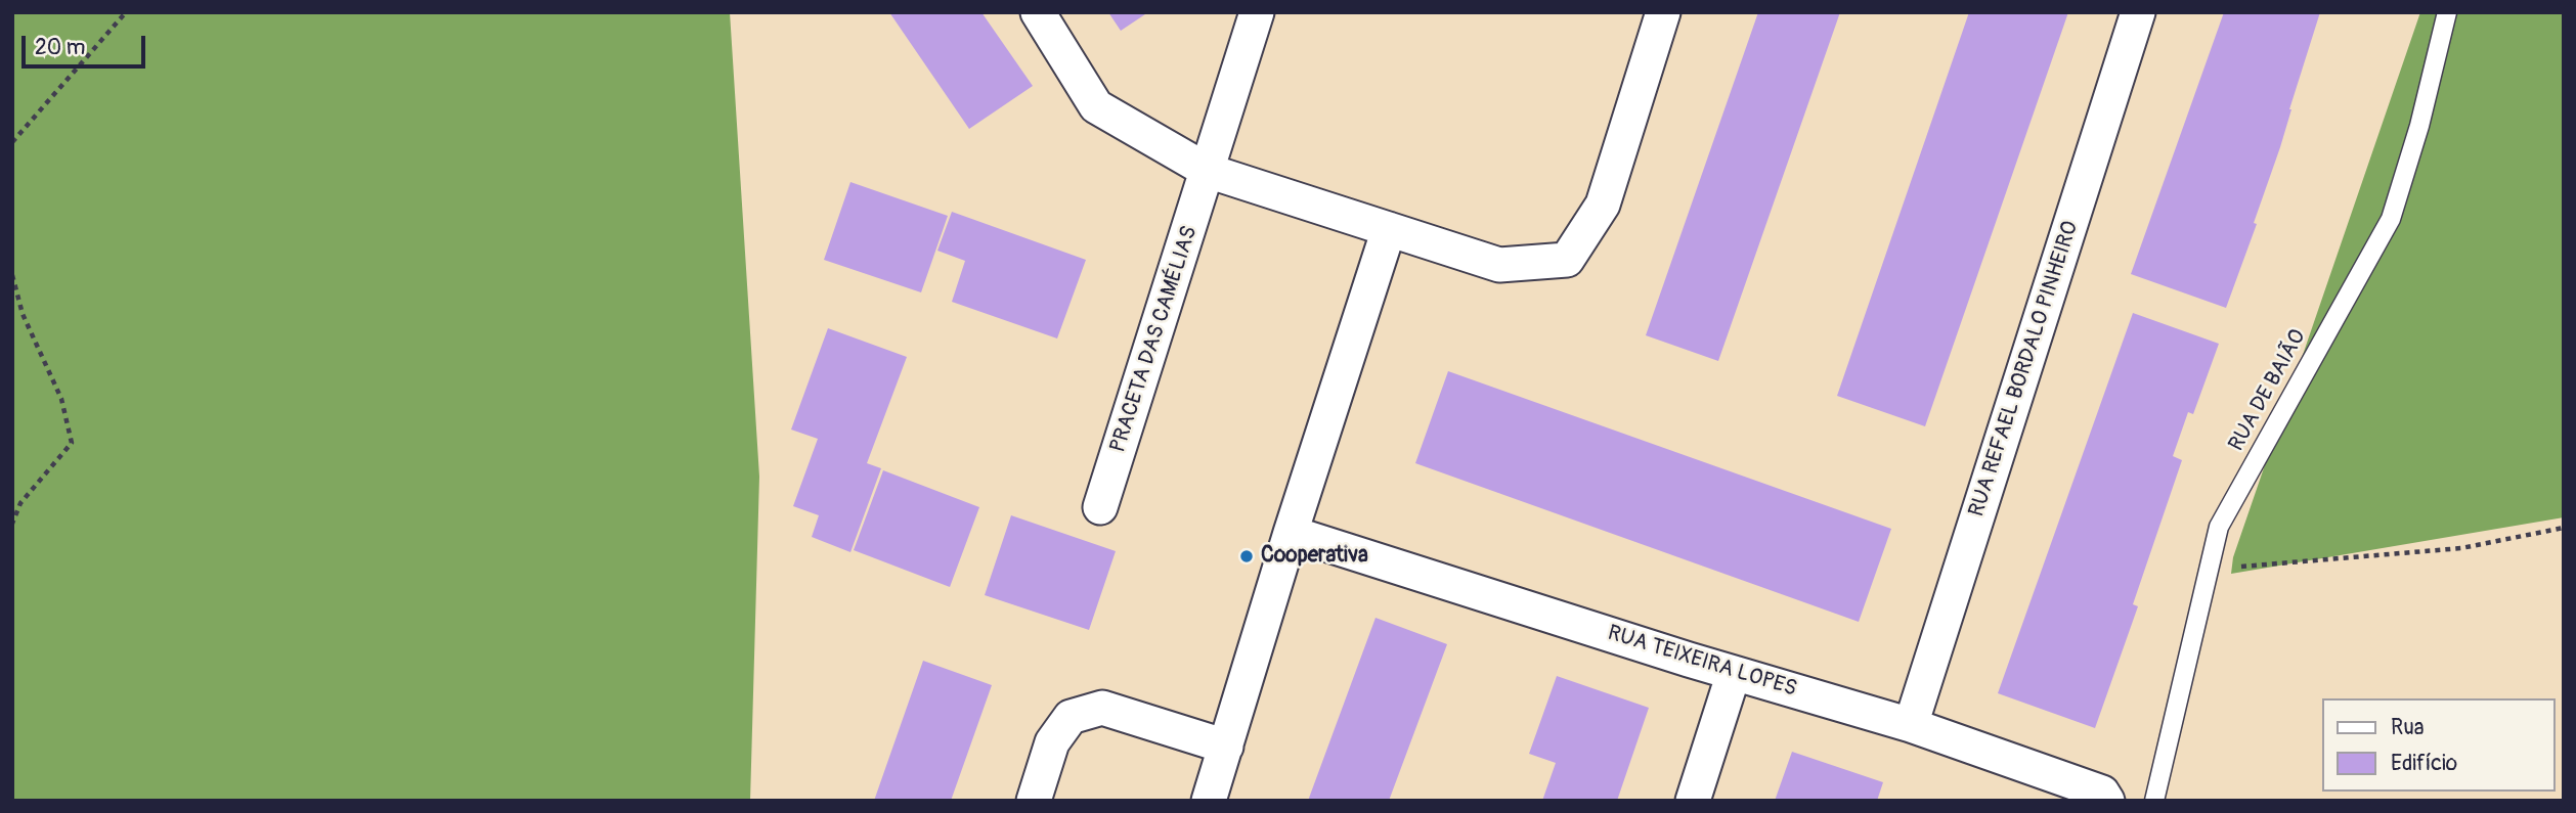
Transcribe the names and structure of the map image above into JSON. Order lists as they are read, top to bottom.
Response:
{
  "streets": {
    "street": ["PRACETA DAS CAMÉLIAS", "RUA REFAEL BORDALO PINHEIRO", "RUA TEIXEIRA LOPES"],
    "lane": ["RUA DE BAIÃO"]
  },
  "crossings": [
    ["RUA REFAEL BORDALO PINHEIRO", "RUA TEIXEIRA LOPES"]
  ],
  "places": ["Cooperativa"],
  "legend": ["Rua", "Edifício"],
  "scale_bar": "20 m"
}
